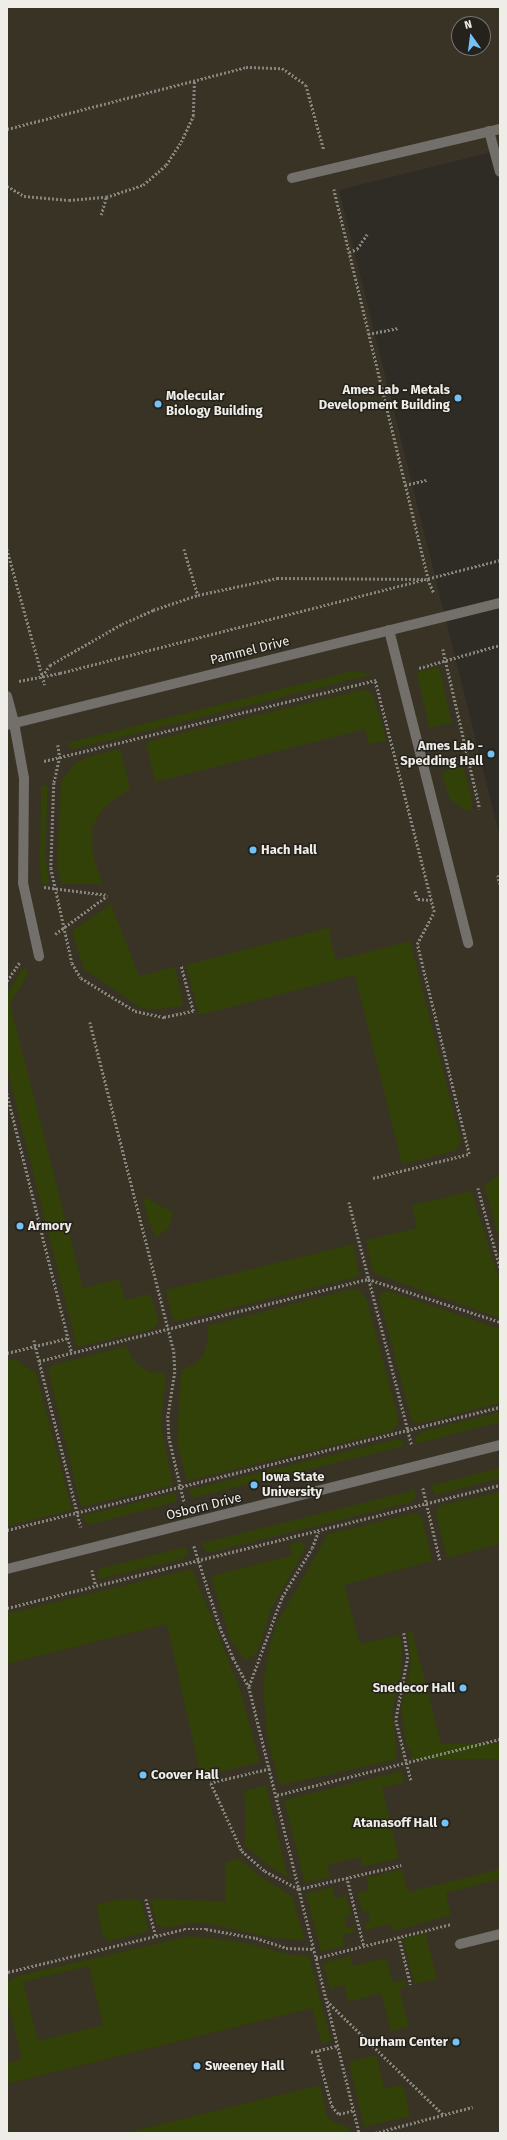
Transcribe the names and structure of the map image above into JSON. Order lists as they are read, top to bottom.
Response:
{
  "streets": {
    "street": ["Pammel Drive", "Osborn Drive"]
  },
  "places": [
    "Ames Lab - Metals Development Building",
    "Molecular Biology Building",
    "Ames Lab - Spedding Hall",
    "Hach Hall",
    "Armory",
    "Iowa State University",
    "Snedecor Hall",
    "Coover Hall",
    "Atanasoff Hall",
    "Durham Center",
    "Sweeney Hall"
  ],
  "north": "top"
}
